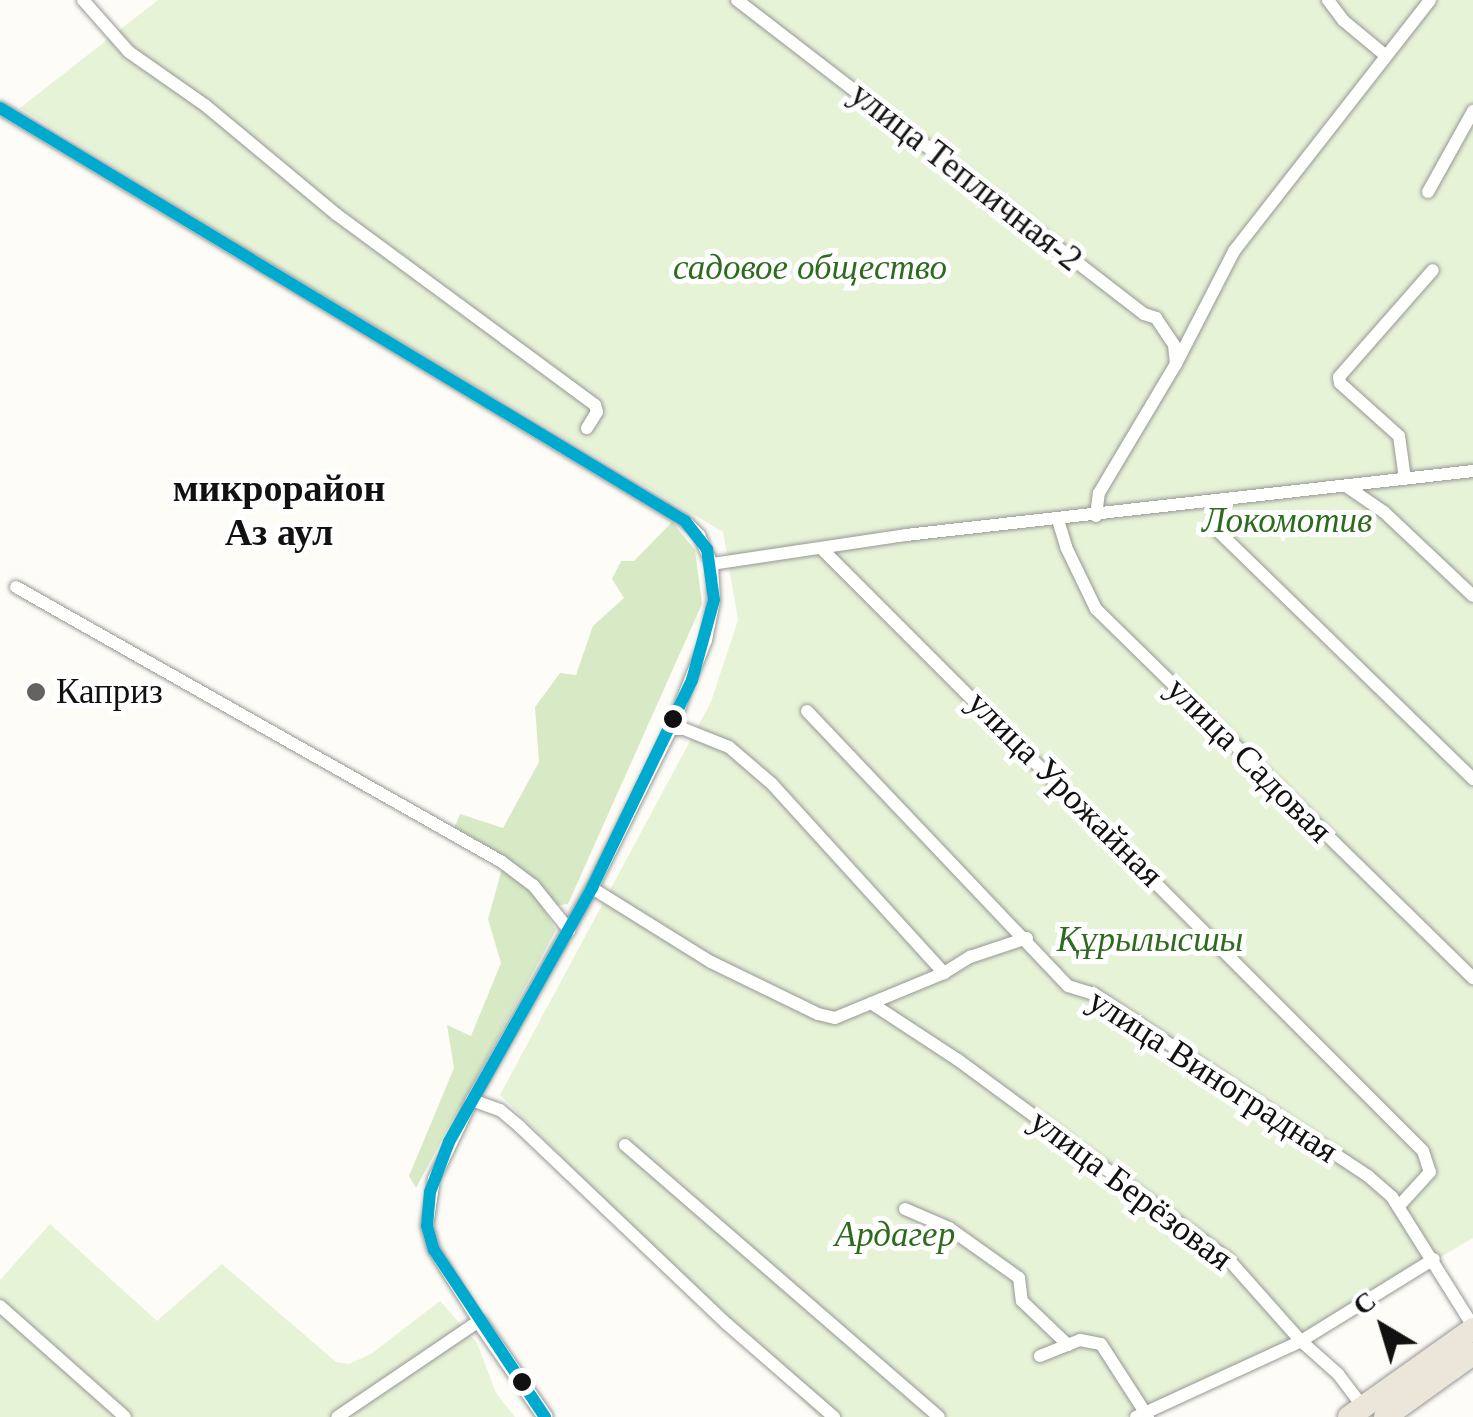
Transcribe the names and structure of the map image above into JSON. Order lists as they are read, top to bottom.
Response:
{
  "streets": {
    "street": [
      "улица Тепличная-2",
      "улица Садовая",
      "улица Урожайная",
      "улица Виноградная",
      "улица Берёзовая"
    ]
  },
  "crossings": [
    ["улица Урожайная", "улица Виноградная"]
  ],
  "districts": ["микрорайон Аз аул"],
  "parks": [
    "садовое общество",
    "Локомотив",
    "Құрылысшы",
    "Ардагер"
  ],
  "places": ["Каприз"],
  "north": "top left"
}
